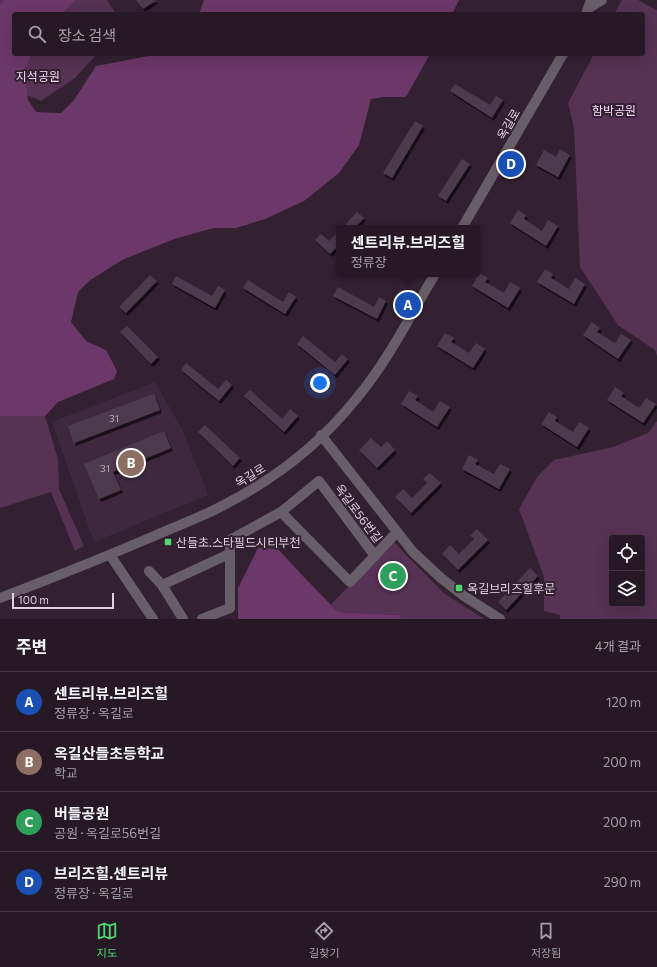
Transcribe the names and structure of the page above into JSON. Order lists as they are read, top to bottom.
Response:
{
  "streets": {
    "street": ["옥길로", "옥길로56번길"]
  },
  "crossings": [
    ["옥길로", "옥길로56번길"]
  ],
  "parks": ["지석공원", "함박공원"],
  "places": {
    "transit": ["산들초.스타필드시티부천", "옥길브리즈힐후문"]
  },
  "house_numbers": ["31", "31"],
  "scale_bar": "100 m",
  "page": {
    "search": "장소 검색",
    "pins": [
      "D",
      "A",
      "B",
      "C"
    ],
    "popup": ["센트리뷰.브리즈힐", "정류장"],
    "scale": "100 m",
    "heading": ["주변", "4개 결과"],
    "list": [
      {
        "mark": "A",
        "name": "센트리뷰.브리즈힐",
        "note": "정류장 · 옥길로",
        "value": "120 m"
      },
      {
        "mark": "B",
        "name": "옥길산들초등학교",
        "note": "학교",
        "value": "200 m"
      },
      {
        "mark": "C",
        "name": "버들공원",
        "note": "공원 · 옥길로56번길",
        "value": "200 m"
      },
      {
        "mark": "D",
        "name": "브리즈힐.센트리뷰",
        "note": "정류장 · 옥길로",
        "value": "290 m"
      }
    ],
    "nav": ["지도", "길찾기", "저장됨"]
  }
}
